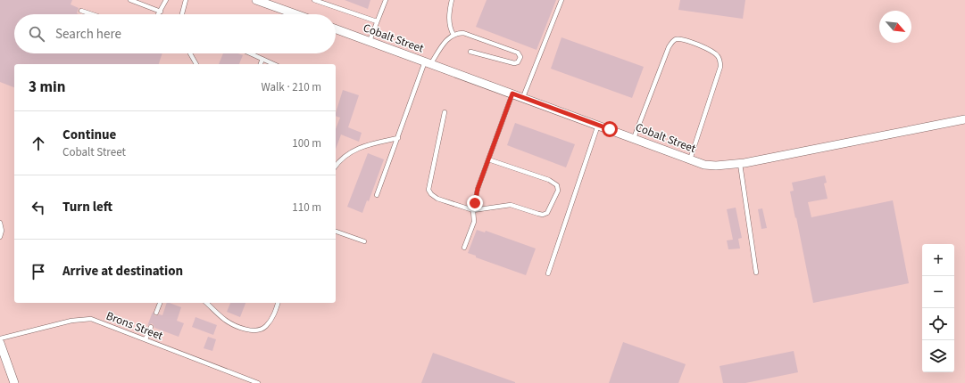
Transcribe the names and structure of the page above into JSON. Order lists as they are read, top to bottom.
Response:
{
  "streets": {
    "street": ["Cobalt Street"],
    "lane": ["Brons Street"]
  },
  "north": "bottom right",
  "page": {
    "search": "Search here",
    "heading": ["3 min", "Walk · 210 m"],
    "list": [
      ["Continue", "Cobalt Street", "100 m"],
      ["Turn left", "110 m"],
      "Arrive at destination"
    ],
    "map_buttons": ["+", "−"]
  }
}
